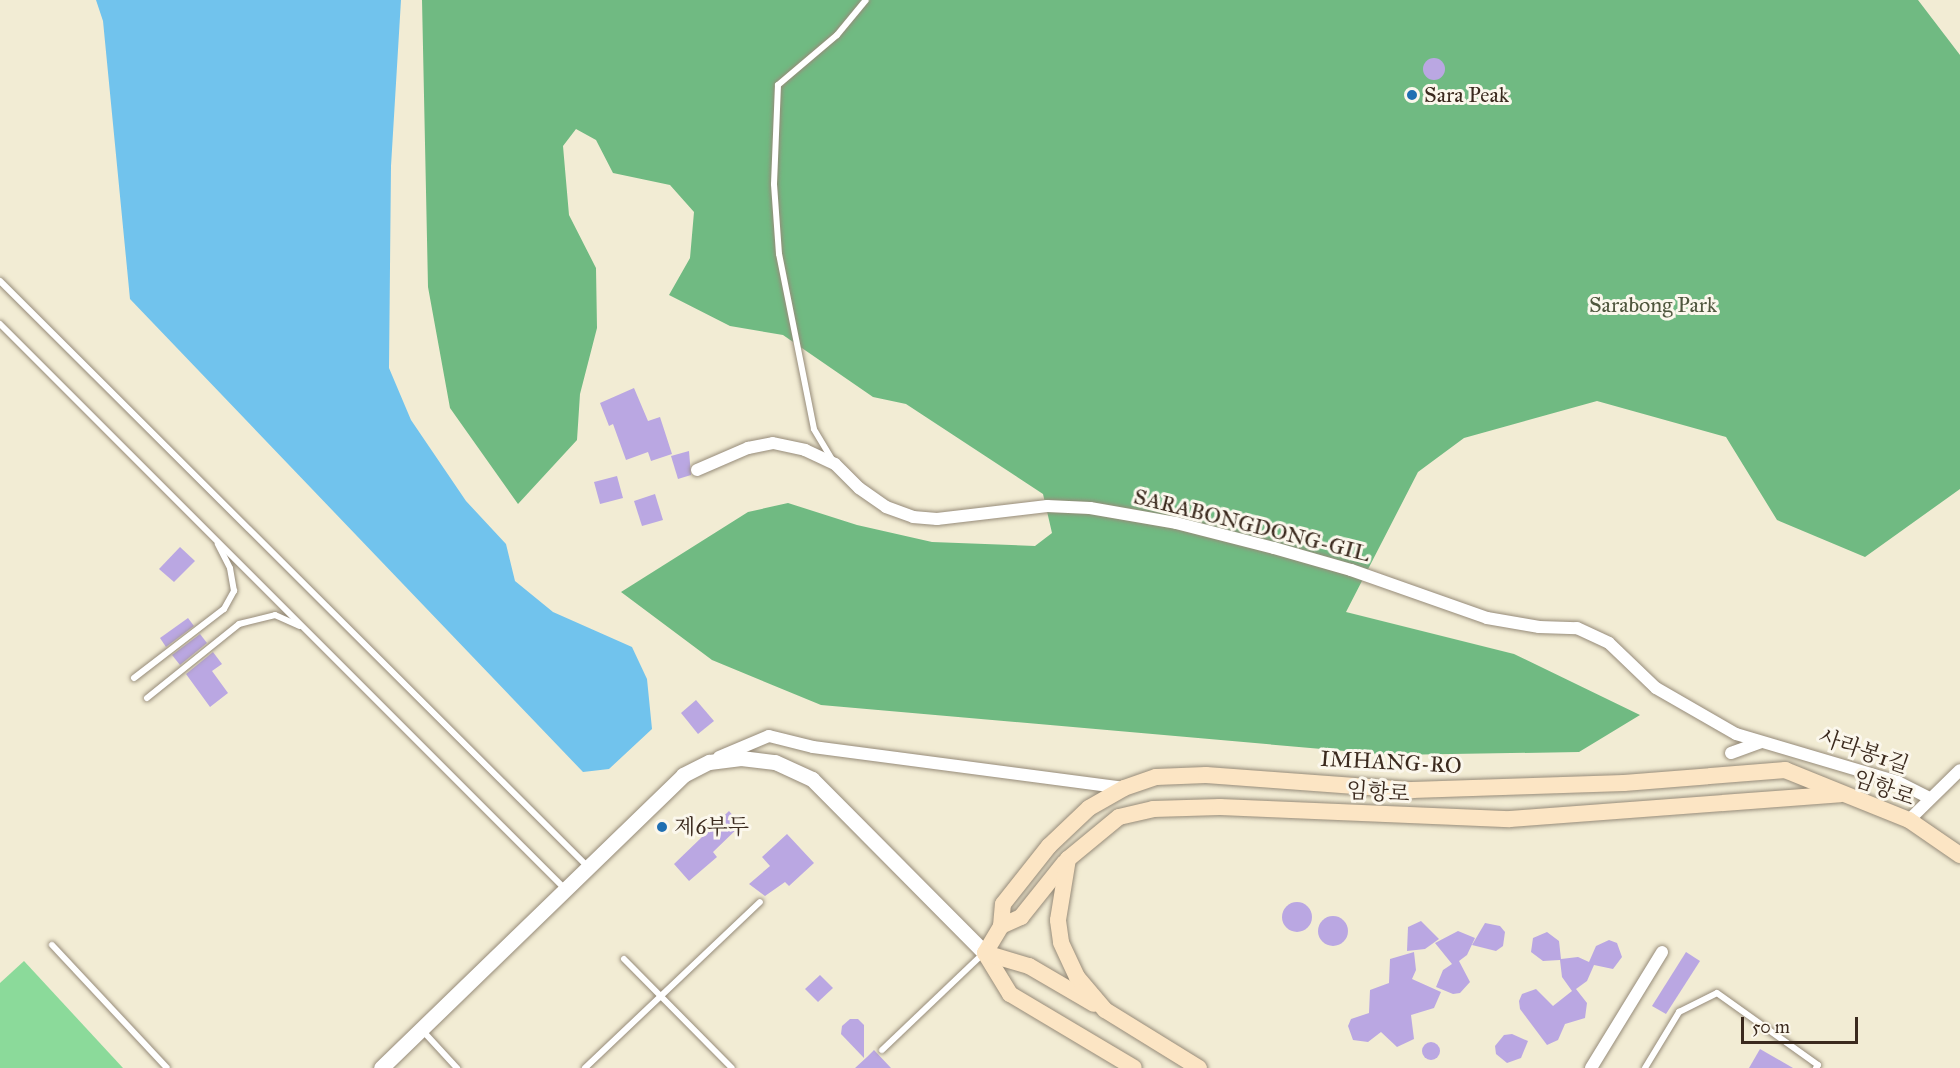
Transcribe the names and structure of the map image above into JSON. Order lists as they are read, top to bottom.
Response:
{
  "streets": {
    "main road": ["IMHANG-RO", "임항로"],
    "street": ["SARABONGDONG-GIL", "사라봉1길"]
  },
  "crossings": [
    ["SARABONGDONG-GIL", "사라봉1길"],
    ["IMHANG-RO", "임항로"]
  ],
  "parks": ["Sarabong Park"],
  "places": ["Sara Peak", "제6부두"],
  "scale_bar": "50 m"
}
